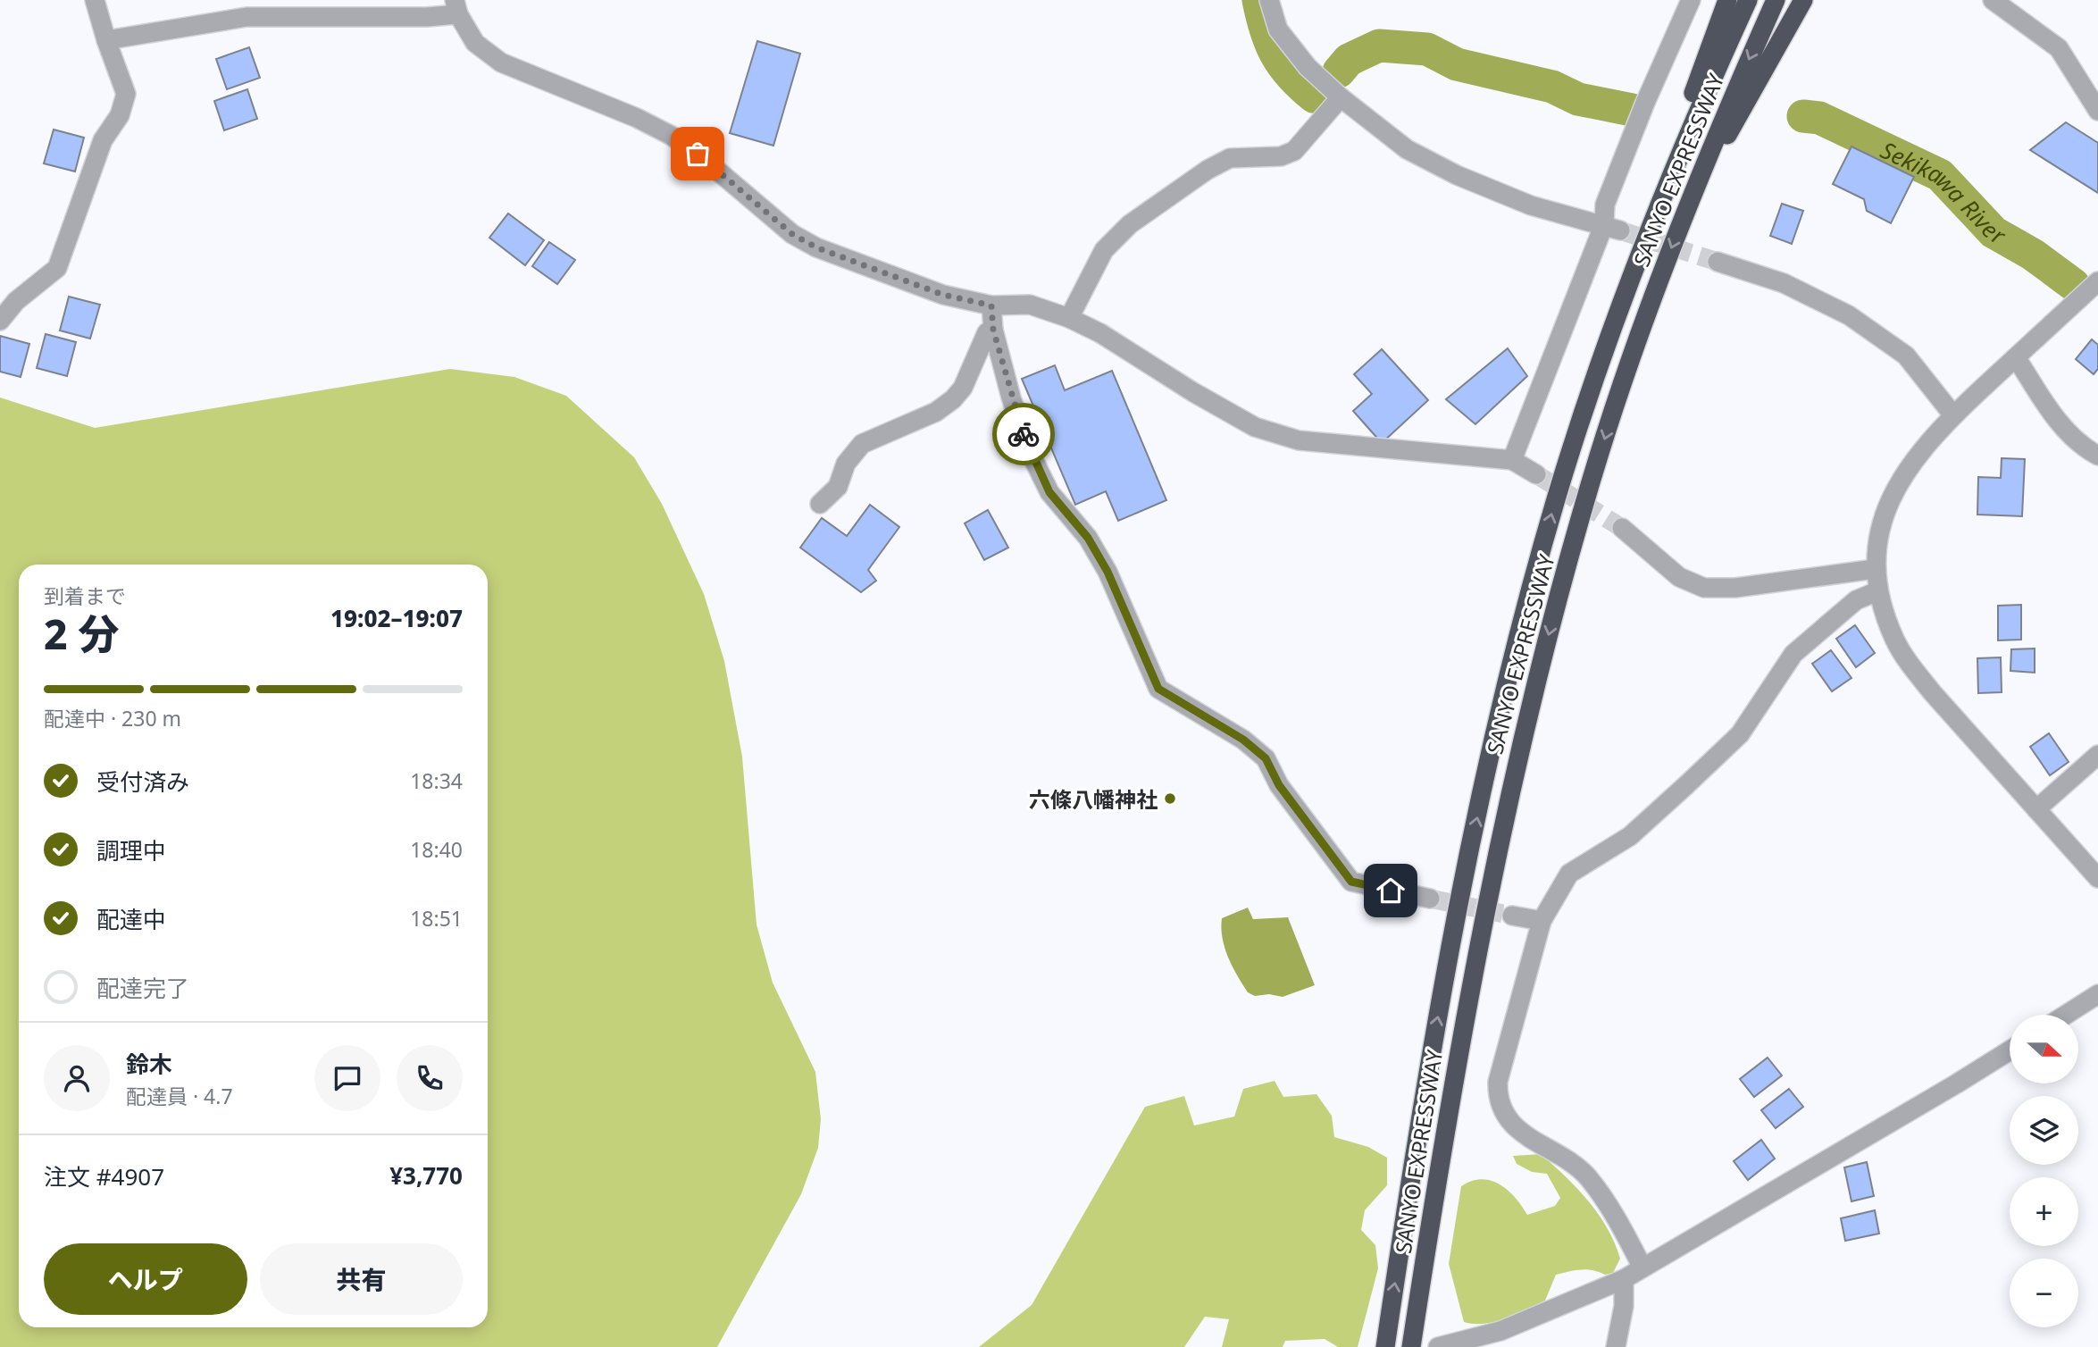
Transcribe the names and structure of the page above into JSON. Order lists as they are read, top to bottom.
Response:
{
  "streets": {
    "highway": ["SANYO EXPRESSWAY"]
  },
  "water": ["Sekikawa River"],
  "places": ["六條八幡神社"],
  "north": "right",
  "page": {
    "heading": ["2 分", "到着まで", "19:02–19:07"],
    "panel": [
      "鈴木",
      "配達員 · 4.7",
      "注文 #4907",
      "¥3,770"
    ],
    "bar": "配達中 · 230 m",
    "list": [
      ["受付済み", "18:34"],
      ["調理中", "18:40"],
      ["配達中", "18:51"],
      "配達完了"
    ],
    "map_buttons": ["+", "−"],
    "buttons": ["ヘルプ", "共有"]
  }
}
